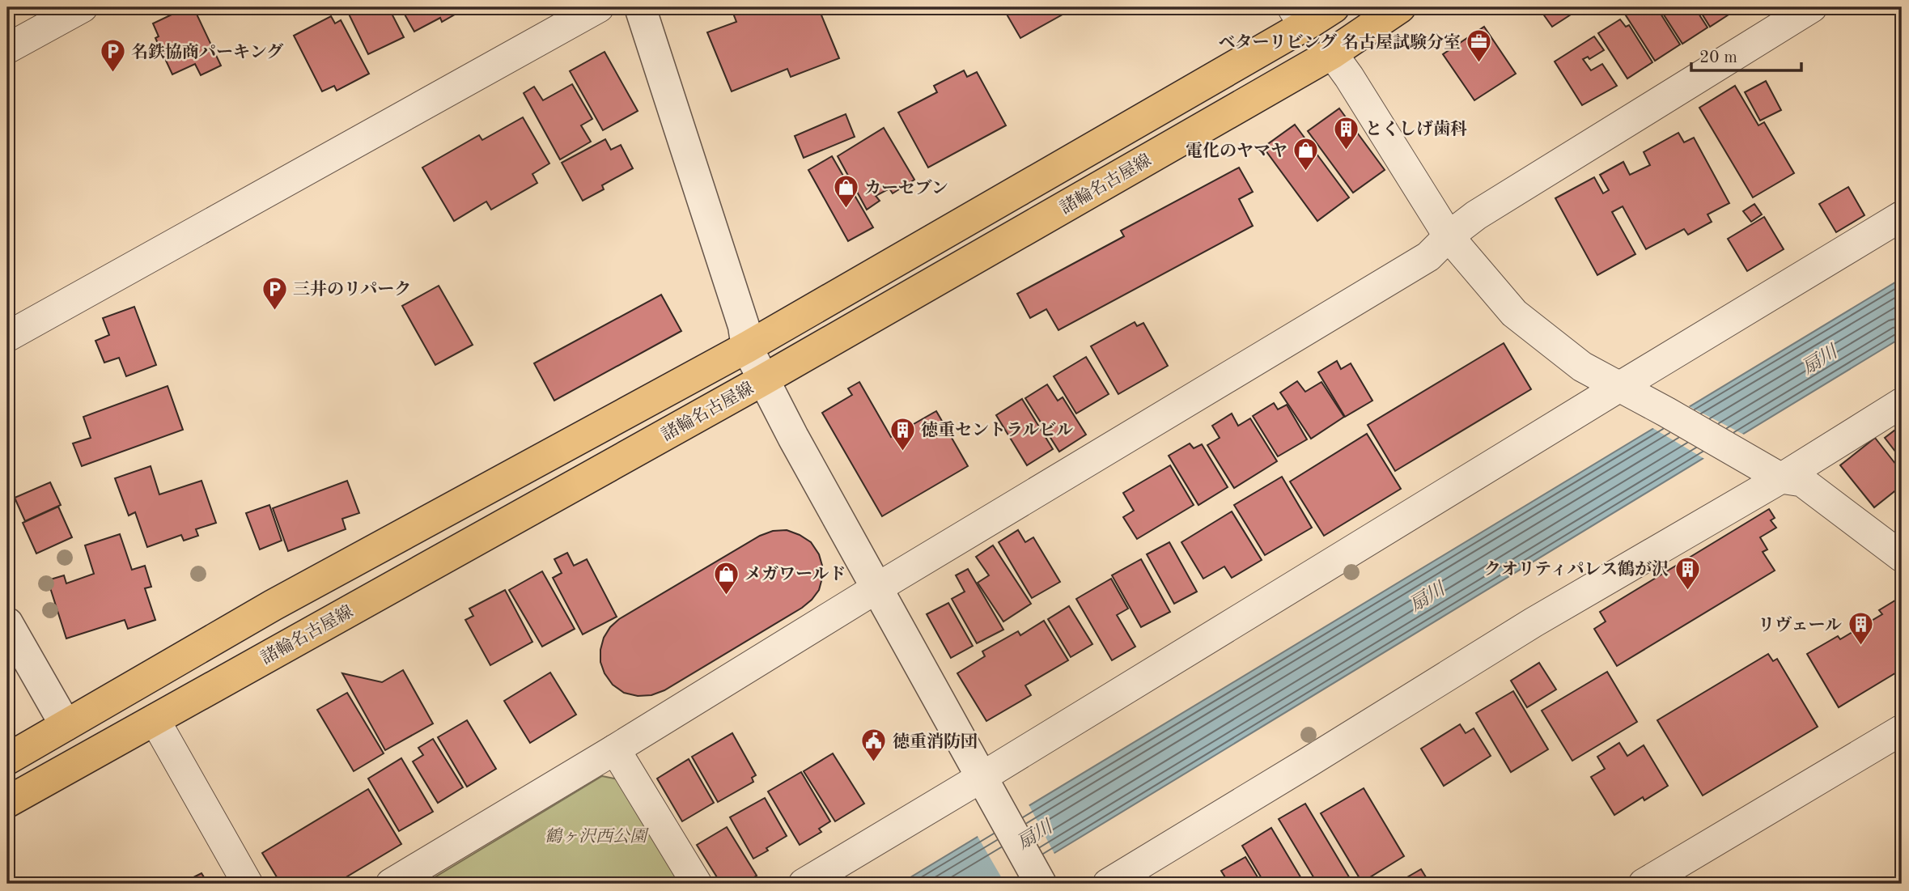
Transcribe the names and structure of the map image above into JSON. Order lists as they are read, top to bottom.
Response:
{
  "streets": {
    "main road": ["諸輪名古屋線"]
  },
  "water": ["扇川"],
  "parks": ["鶴ヶ沢西公園"],
  "places": {
    "office": ["ベターリビング 名古屋試験分室"],
    "parking": ["名鉄協商パーキング", "三井のリパーク"],
    "building": [
      "とくしげ歯科",
      "徳重セントラルビル",
      "クオリティパレス鶴が沢",
      "リヴェール"
    ],
    "shop": ["電化のヤマヤ", "カーセブン", "メガワールド"],
    "public building": ["徳重消防団"]
  },
  "scale_bar": "20 m"
}
